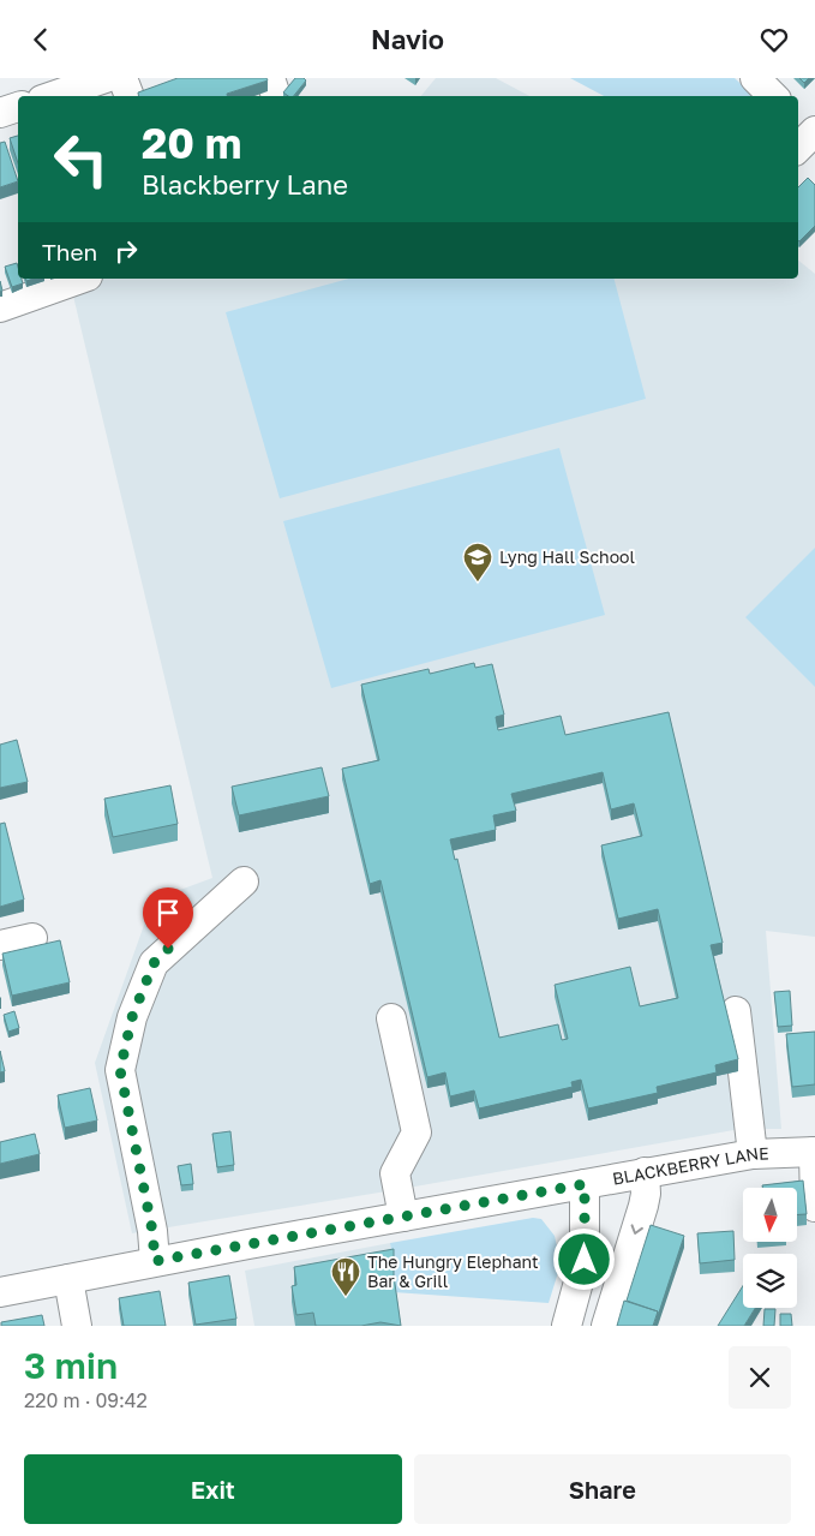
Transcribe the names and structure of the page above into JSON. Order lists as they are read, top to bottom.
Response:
{
  "streets": {
    "street": ["BLACKBERRY LANE"]
  },
  "places": {
    "school or university": ["Lyng Hall School"],
    "restaurant": ["The Hungry Elephant Bar & Grill"]
  },
  "north": "bottom",
  "page": {
    "header": "Navio",
    "turn": ["20 m", "Blackberry Lane"],
    "then": "Then",
    "heading": ["3 min", "220 m · 09:42"],
    "buttons": ["Exit", "Share"]
  }
}
